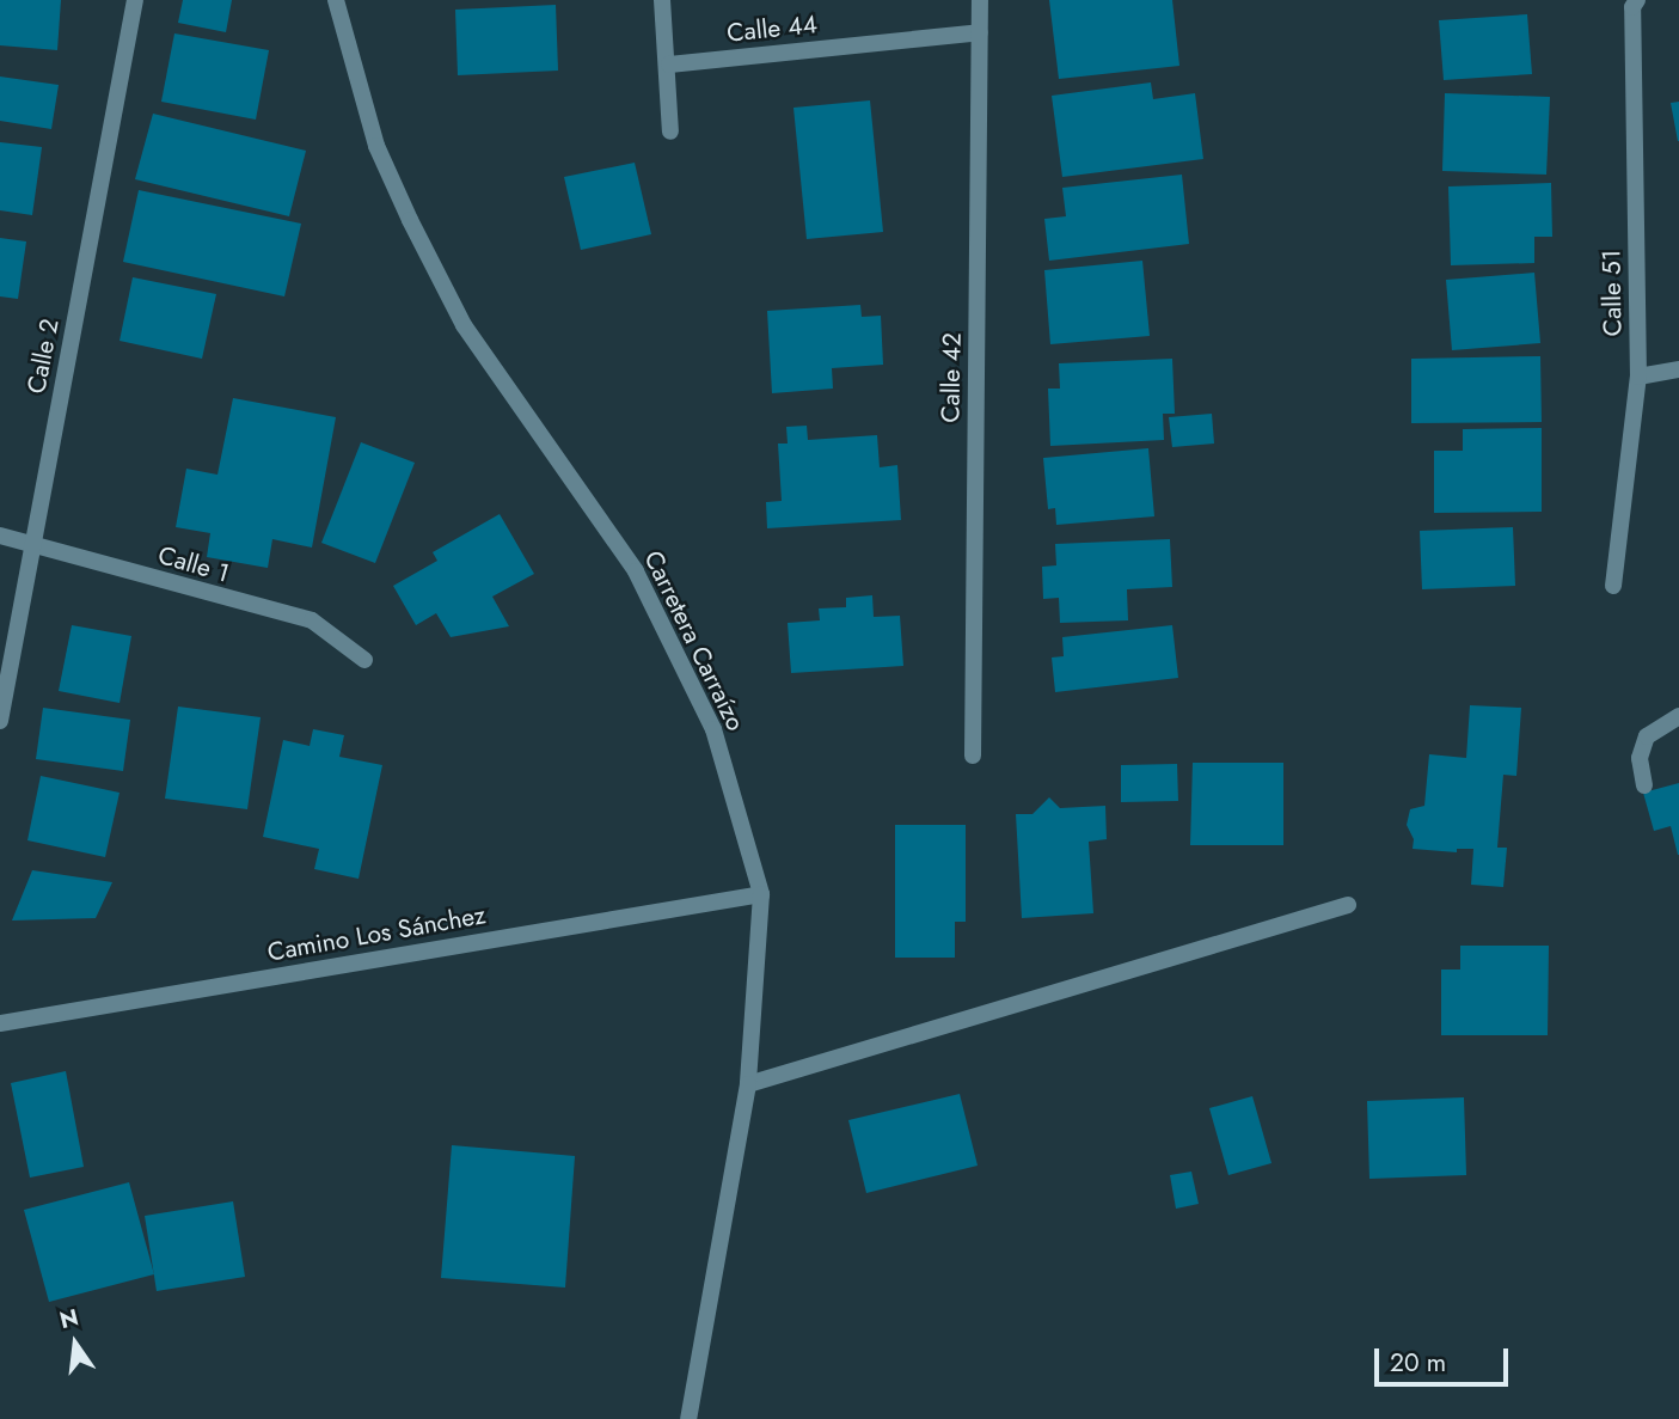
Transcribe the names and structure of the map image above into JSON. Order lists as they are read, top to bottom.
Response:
{
  "streets": {
    "street": [
      "Calle 44",
      "Calle 51",
      "Calle 2",
      "Calle 42",
      "Calle 1",
      "Carretera Carraízo",
      "Camino Los Sánchez"
    ]
  },
  "crossings": [
    ["Calle 44", "Calle 42"],
    ["Calle 2", "Calle 1"],
    ["Carretera Carraízo", "Camino Los Sánchez"]
  ],
  "scale_bar": "20 m",
  "north": "top"
}
